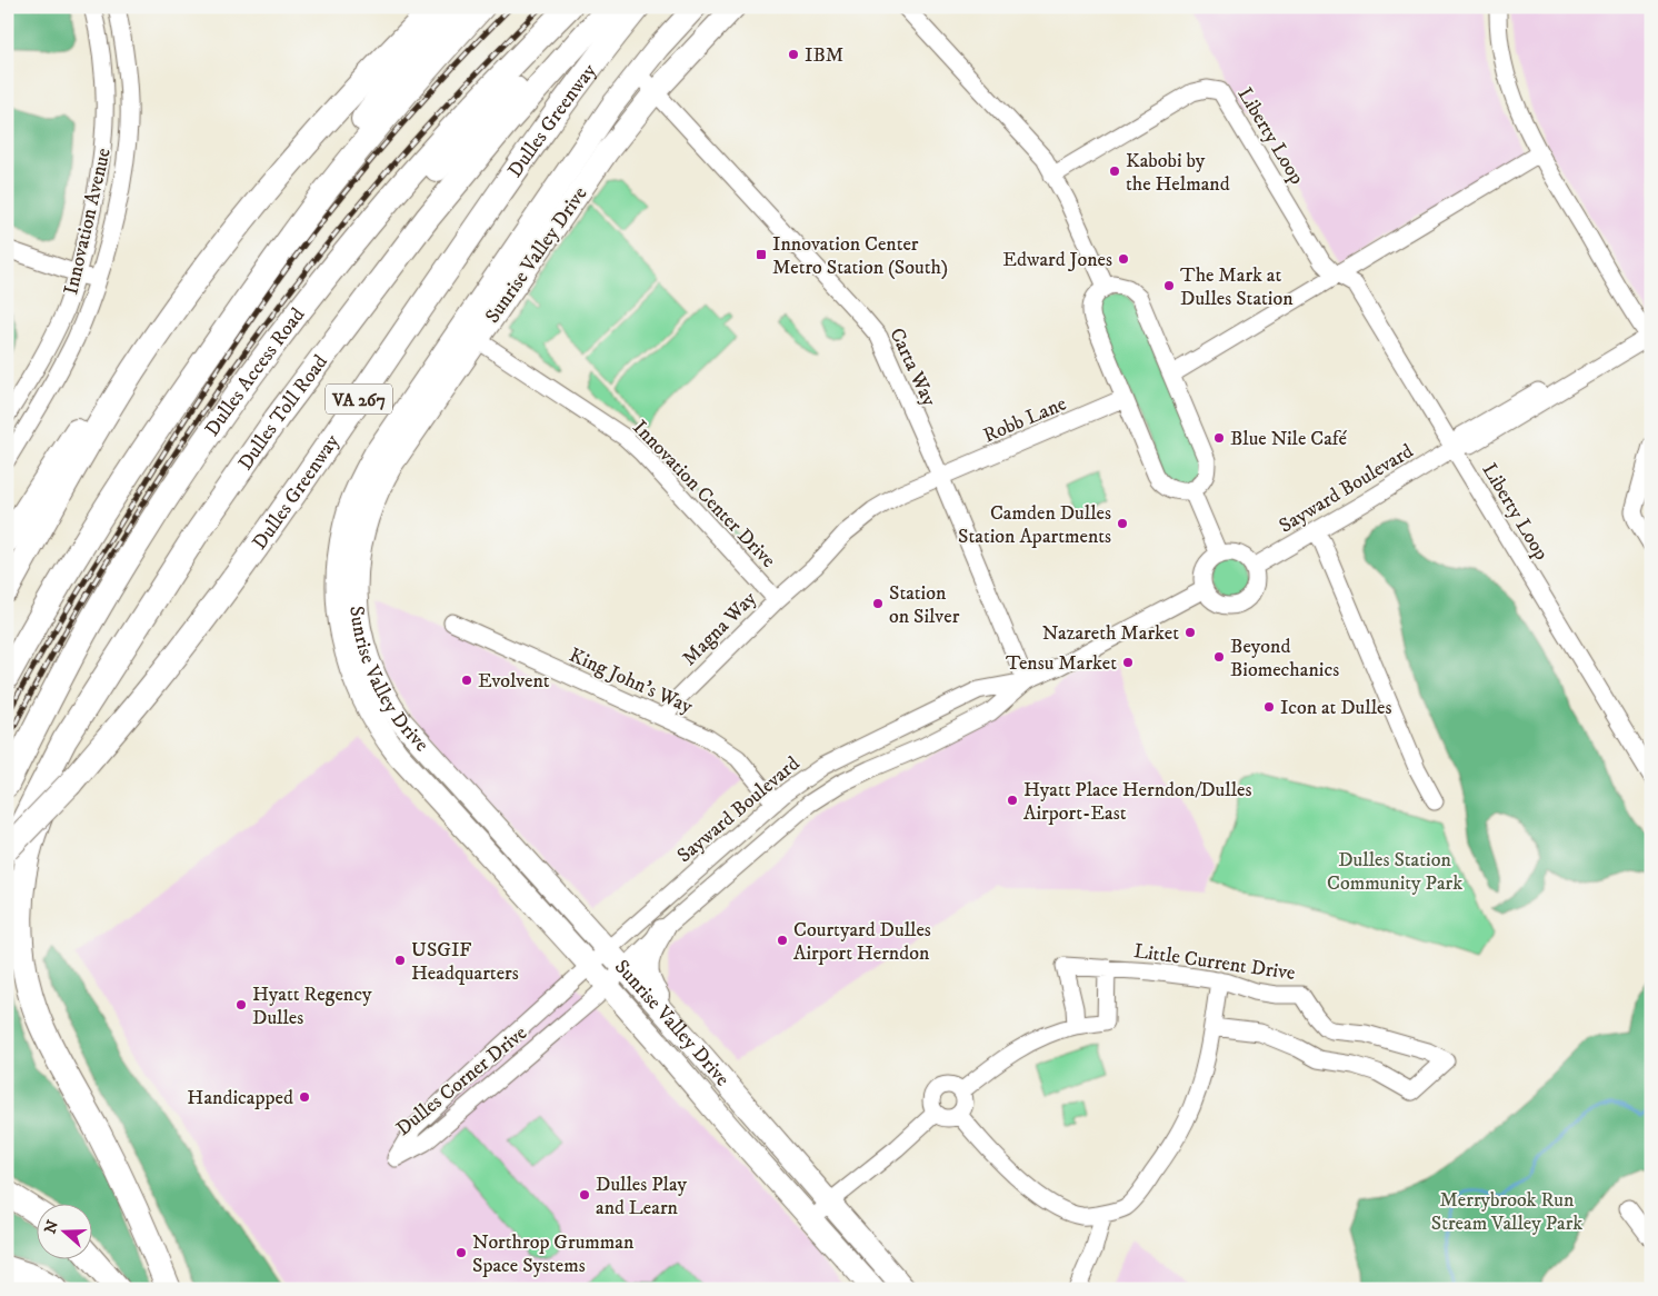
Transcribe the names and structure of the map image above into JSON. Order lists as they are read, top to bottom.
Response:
{
  "streets": {
    "highway": [
      "Dulles Greenway",
      "Dulles Access Road",
      "VA 267",
      "Dulles Toll Road"
    ],
    "main road": ["Sunrise Valley Drive"],
    "street": [
      "Liberty Loop",
      "Innovation Avenue",
      "Carta Way",
      "Robb Lane",
      "Sayward Boulevard",
      "Innovation Center Drive",
      "Magna Way",
      "King John's Way",
      "Little Current Drive",
      "Dulles Corner Drive"
    ]
  },
  "crossings": [
    ["Liberty Loop", "Sayward Boulevard"],
    ["Sunrise Valley Drive", "Carta Way"],
    ["Sunrise Valley Drive", "Sayward Boulevard"],
    ["Sunrise Valley Drive", "Innovation Center Drive"],
    ["Sunrise Valley Drive", "Dulles Corner Drive"],
    ["Carta Way", "Robb Lane"],
    ["Carta Way", "Sayward Boulevard"],
    ["Carta Way", "Magna Way"],
    ["Robb Lane", "Magna Way"],
    ["Sayward Boulevard", "King John's Way"],
    ["Sayward Boulevard", "Dulles Corner Drive"],
    ["Innovation Center Drive", "Magna Way"],
    ["Magna Way", "King John's Way"]
  ],
  "parks": ["Dulles Station Community Park", "Merrybrook Run Stream Valley Park"],
  "places": {
    "other": [
      "IBM",
      "Kabobi by the Helmand",
      "Edward Jones",
      "The Mark at Dulles Station",
      "Blue Nile Café",
      "Camden Dulles Station Apartments",
      "Station on Silver",
      "Nazareth Market",
      "Beyond Biomechanics",
      "Tensu Market",
      "Evolvent",
      "Icon at Dulles",
      "Hyatt Place Herndon/Dulles Airport-East",
      "Courtyard Dulles Airport Herndon",
      "USGIF Headquarters",
      "Hyatt Regency Dulles",
      "Handicapped",
      "Dulles Play and Learn",
      "Northrop Grumman Space Systems"
    ],
    "transit": ["Innovation Center Metro Station (South)"]
  },
  "north": "left"
}
